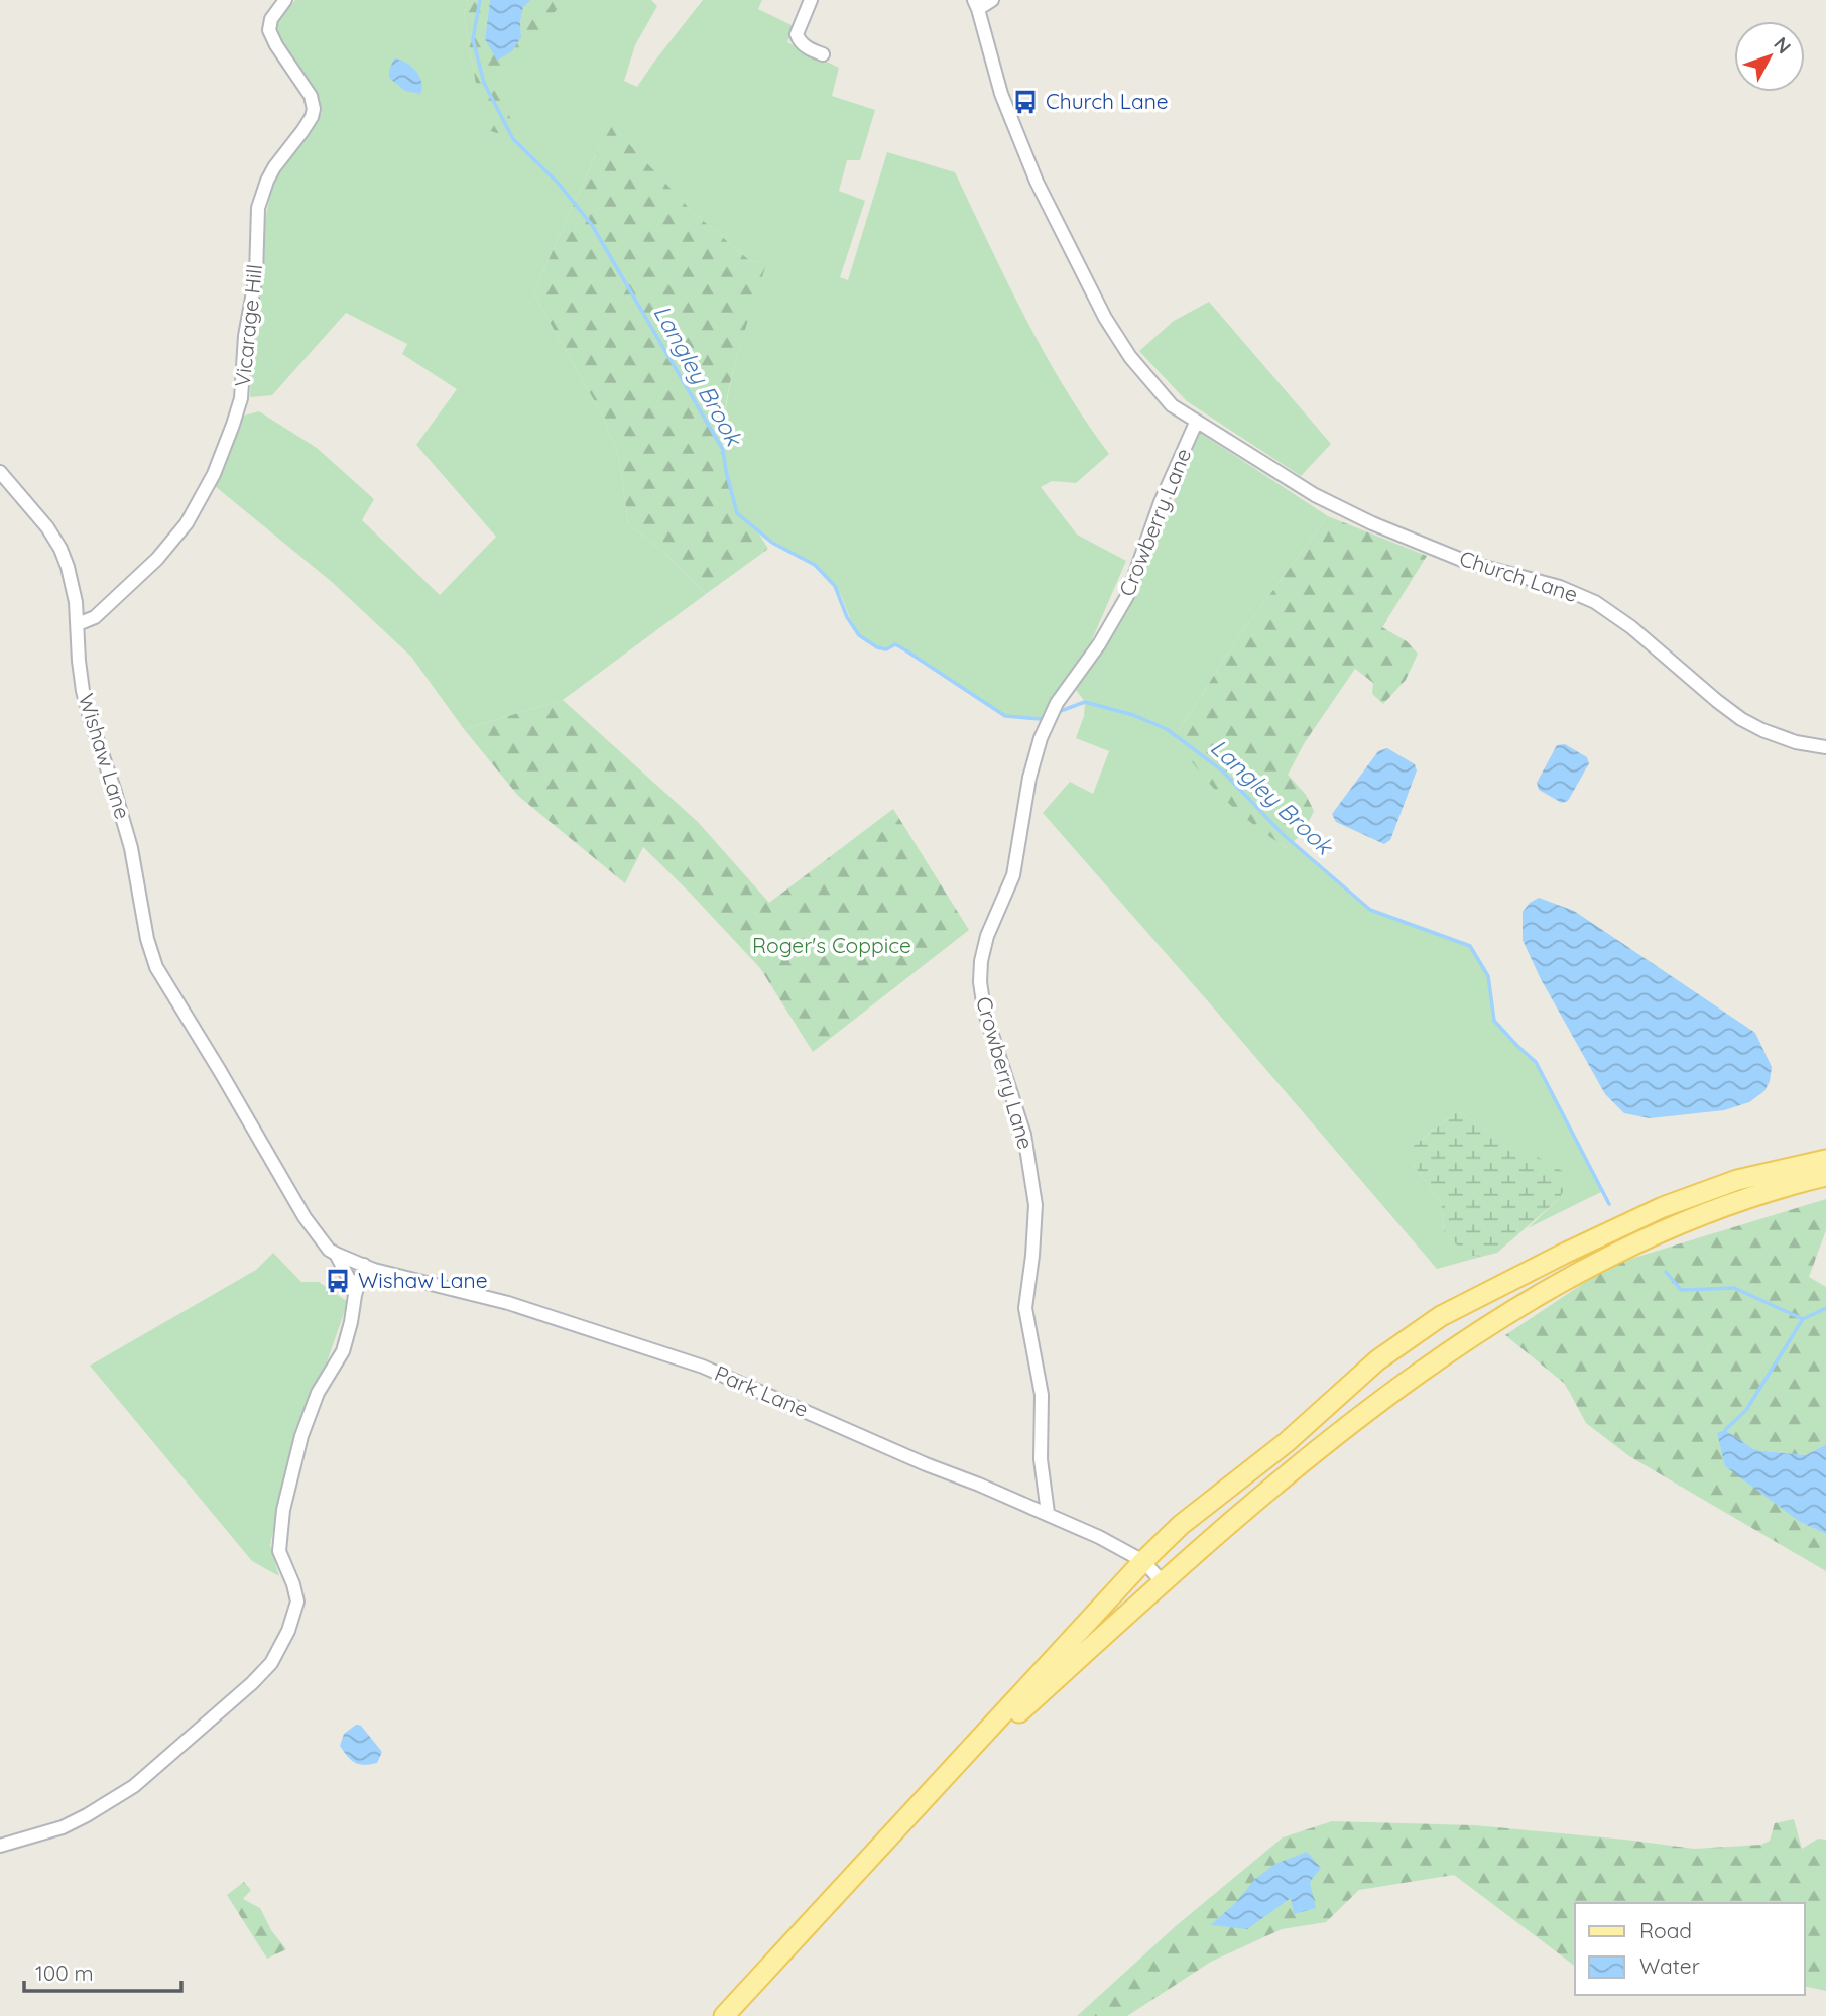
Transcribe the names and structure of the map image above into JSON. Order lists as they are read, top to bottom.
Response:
{
  "streets": {
    "street": [
      "Vicarage Hill",
      "Crowberry Lane",
      "Church Lane",
      "Wishaw Lane",
      "Park Lane"
    ]
  },
  "crossings": [
    ["Vicarage Hill", "Wishaw Lane"],
    ["Crowberry Lane", "Church Lane"],
    ["Crowberry Lane", "Park Lane"],
    ["Wishaw Lane", "Park Lane"]
  ],
  "water": ["Langley Brook"],
  "parks": ["Roger's Coppice"],
  "places": {
    "bus stop": ["Church Lane", "Wishaw Lane"]
  },
  "legend": ["Road", "Water"],
  "scale_bar": "100 m",
  "north": "top right"
}
